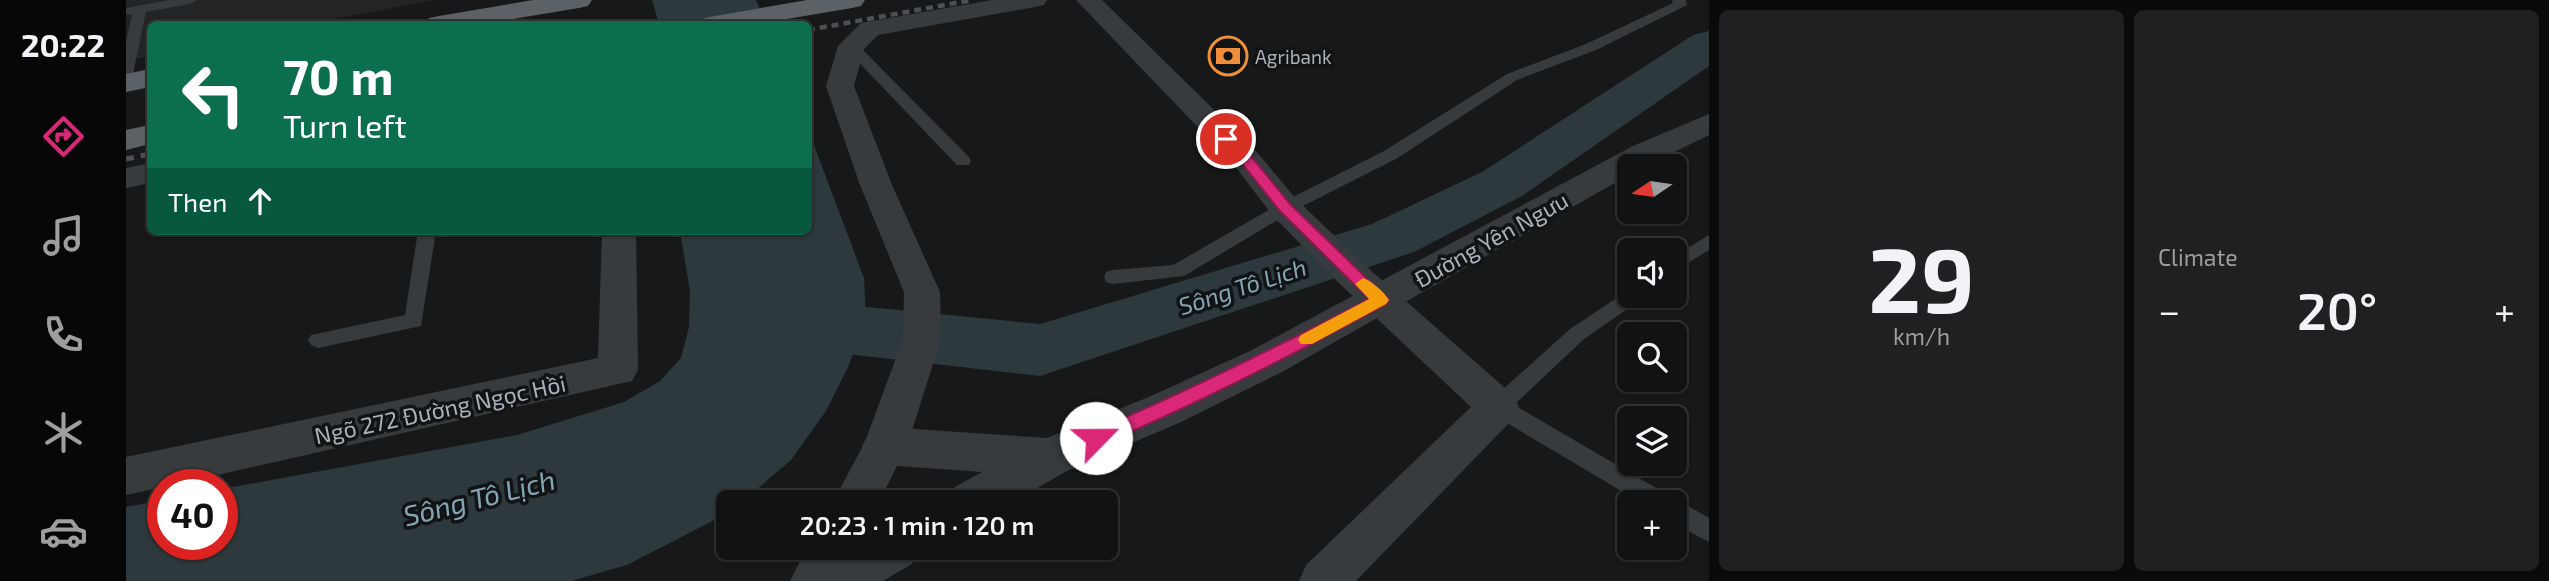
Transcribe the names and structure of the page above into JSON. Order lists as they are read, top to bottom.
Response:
{
  "streets": {
    "street": ["Đường Yên Ngưu", "Ngõ 272 Đường Ngọc Hồi"]
  },
  "water": ["Sông Tô Lịch"],
  "places": {
    "bank": ["Agribank"]
  },
  "north": "left",
  "page": {
    "tabs": "20:22",
    "tile": [
      ["29", "km/h"],
      "Climate"
    ],
    "turn": ["70 m", "Turn left"],
    "map_buttons": "+",
    "then": "Then",
    "heat": ["−", "20°", "+"],
    "limit": "40",
    "trip": "20:23 · 1 min · 120 m"
  }
}
